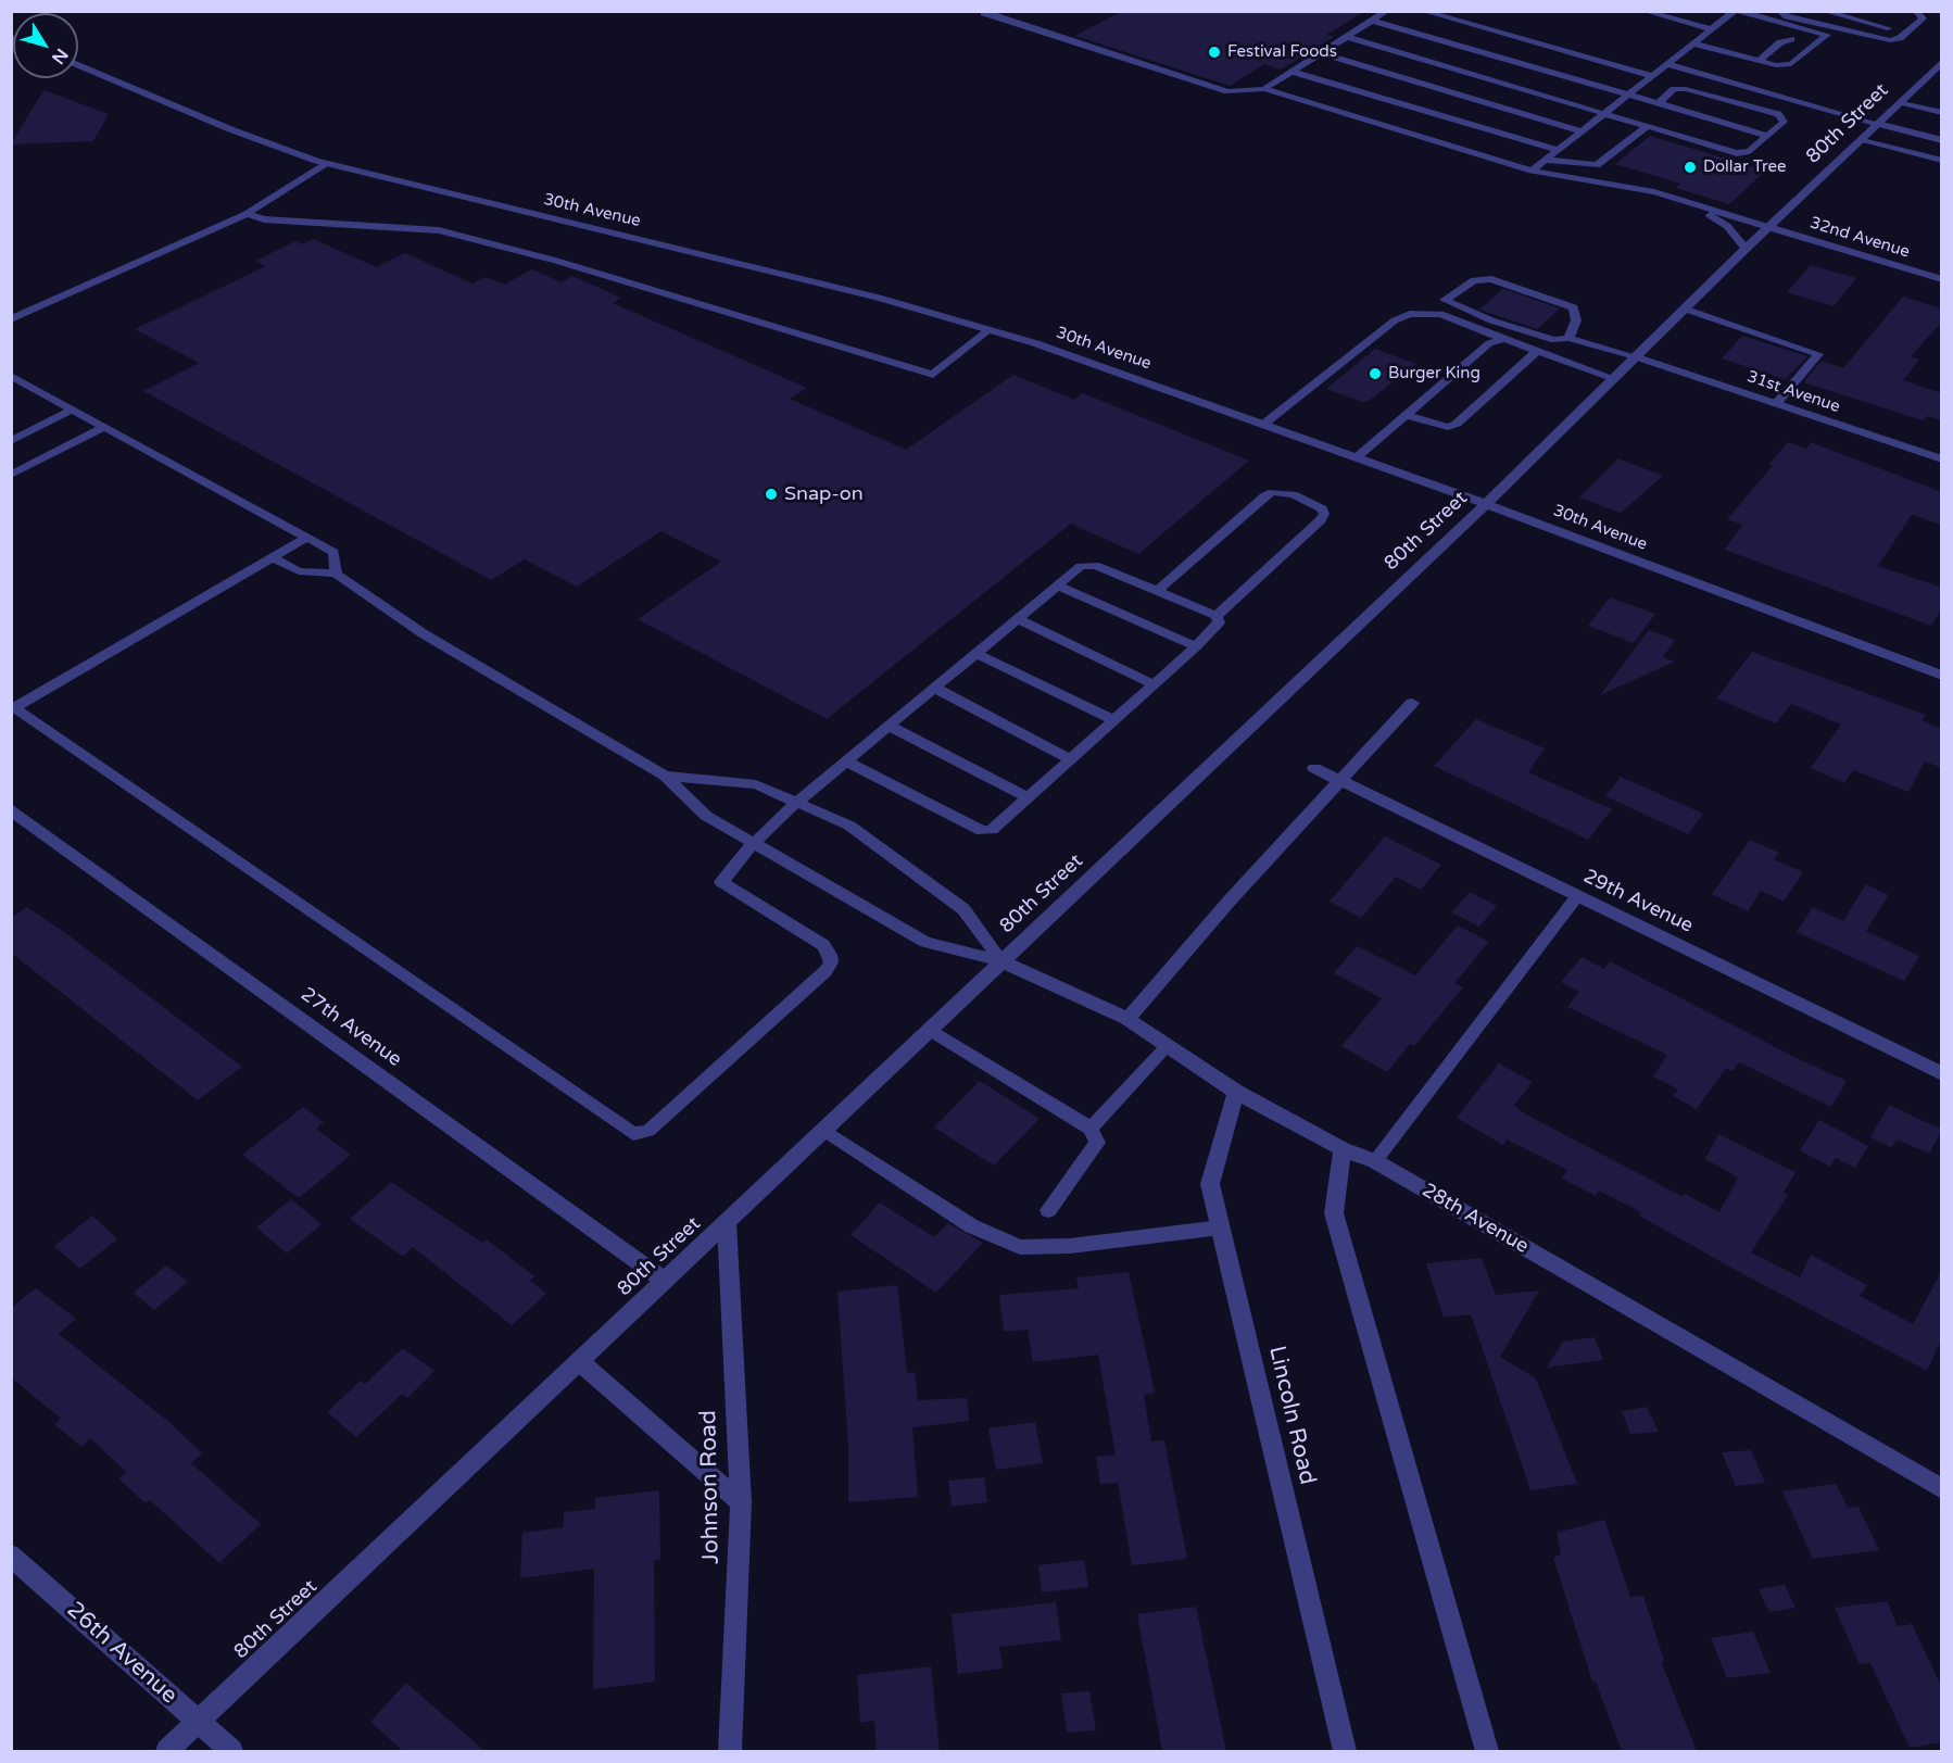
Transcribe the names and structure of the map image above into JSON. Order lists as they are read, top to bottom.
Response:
{
  "streets": {
    "street": [
      "80th Street",
      "30th Avenue",
      "32nd Avenue",
      "31st Avenue",
      "29th Avenue",
      "27th Avenue",
      "28th Avenue",
      "Lincoln Road",
      "Johnson Road",
      "26th Avenue"
    ]
  },
  "crossings": [
    ["80th Street", "30th Avenue"],
    ["80th Street", "32nd Avenue"],
    ["80th Street", "31st Avenue"],
    ["80th Street", "27th Avenue"],
    ["80th Street", "28th Avenue"],
    ["80th Street", "Johnson Road"],
    ["80th Street", "26th Avenue"],
    ["28th Avenue", "Lincoln Road"]
  ],
  "places": [
    "Festival Foods",
    "Dollar Tree",
    "Burger King",
    "Snap-on"
  ],
  "north": "bottom right"
}
